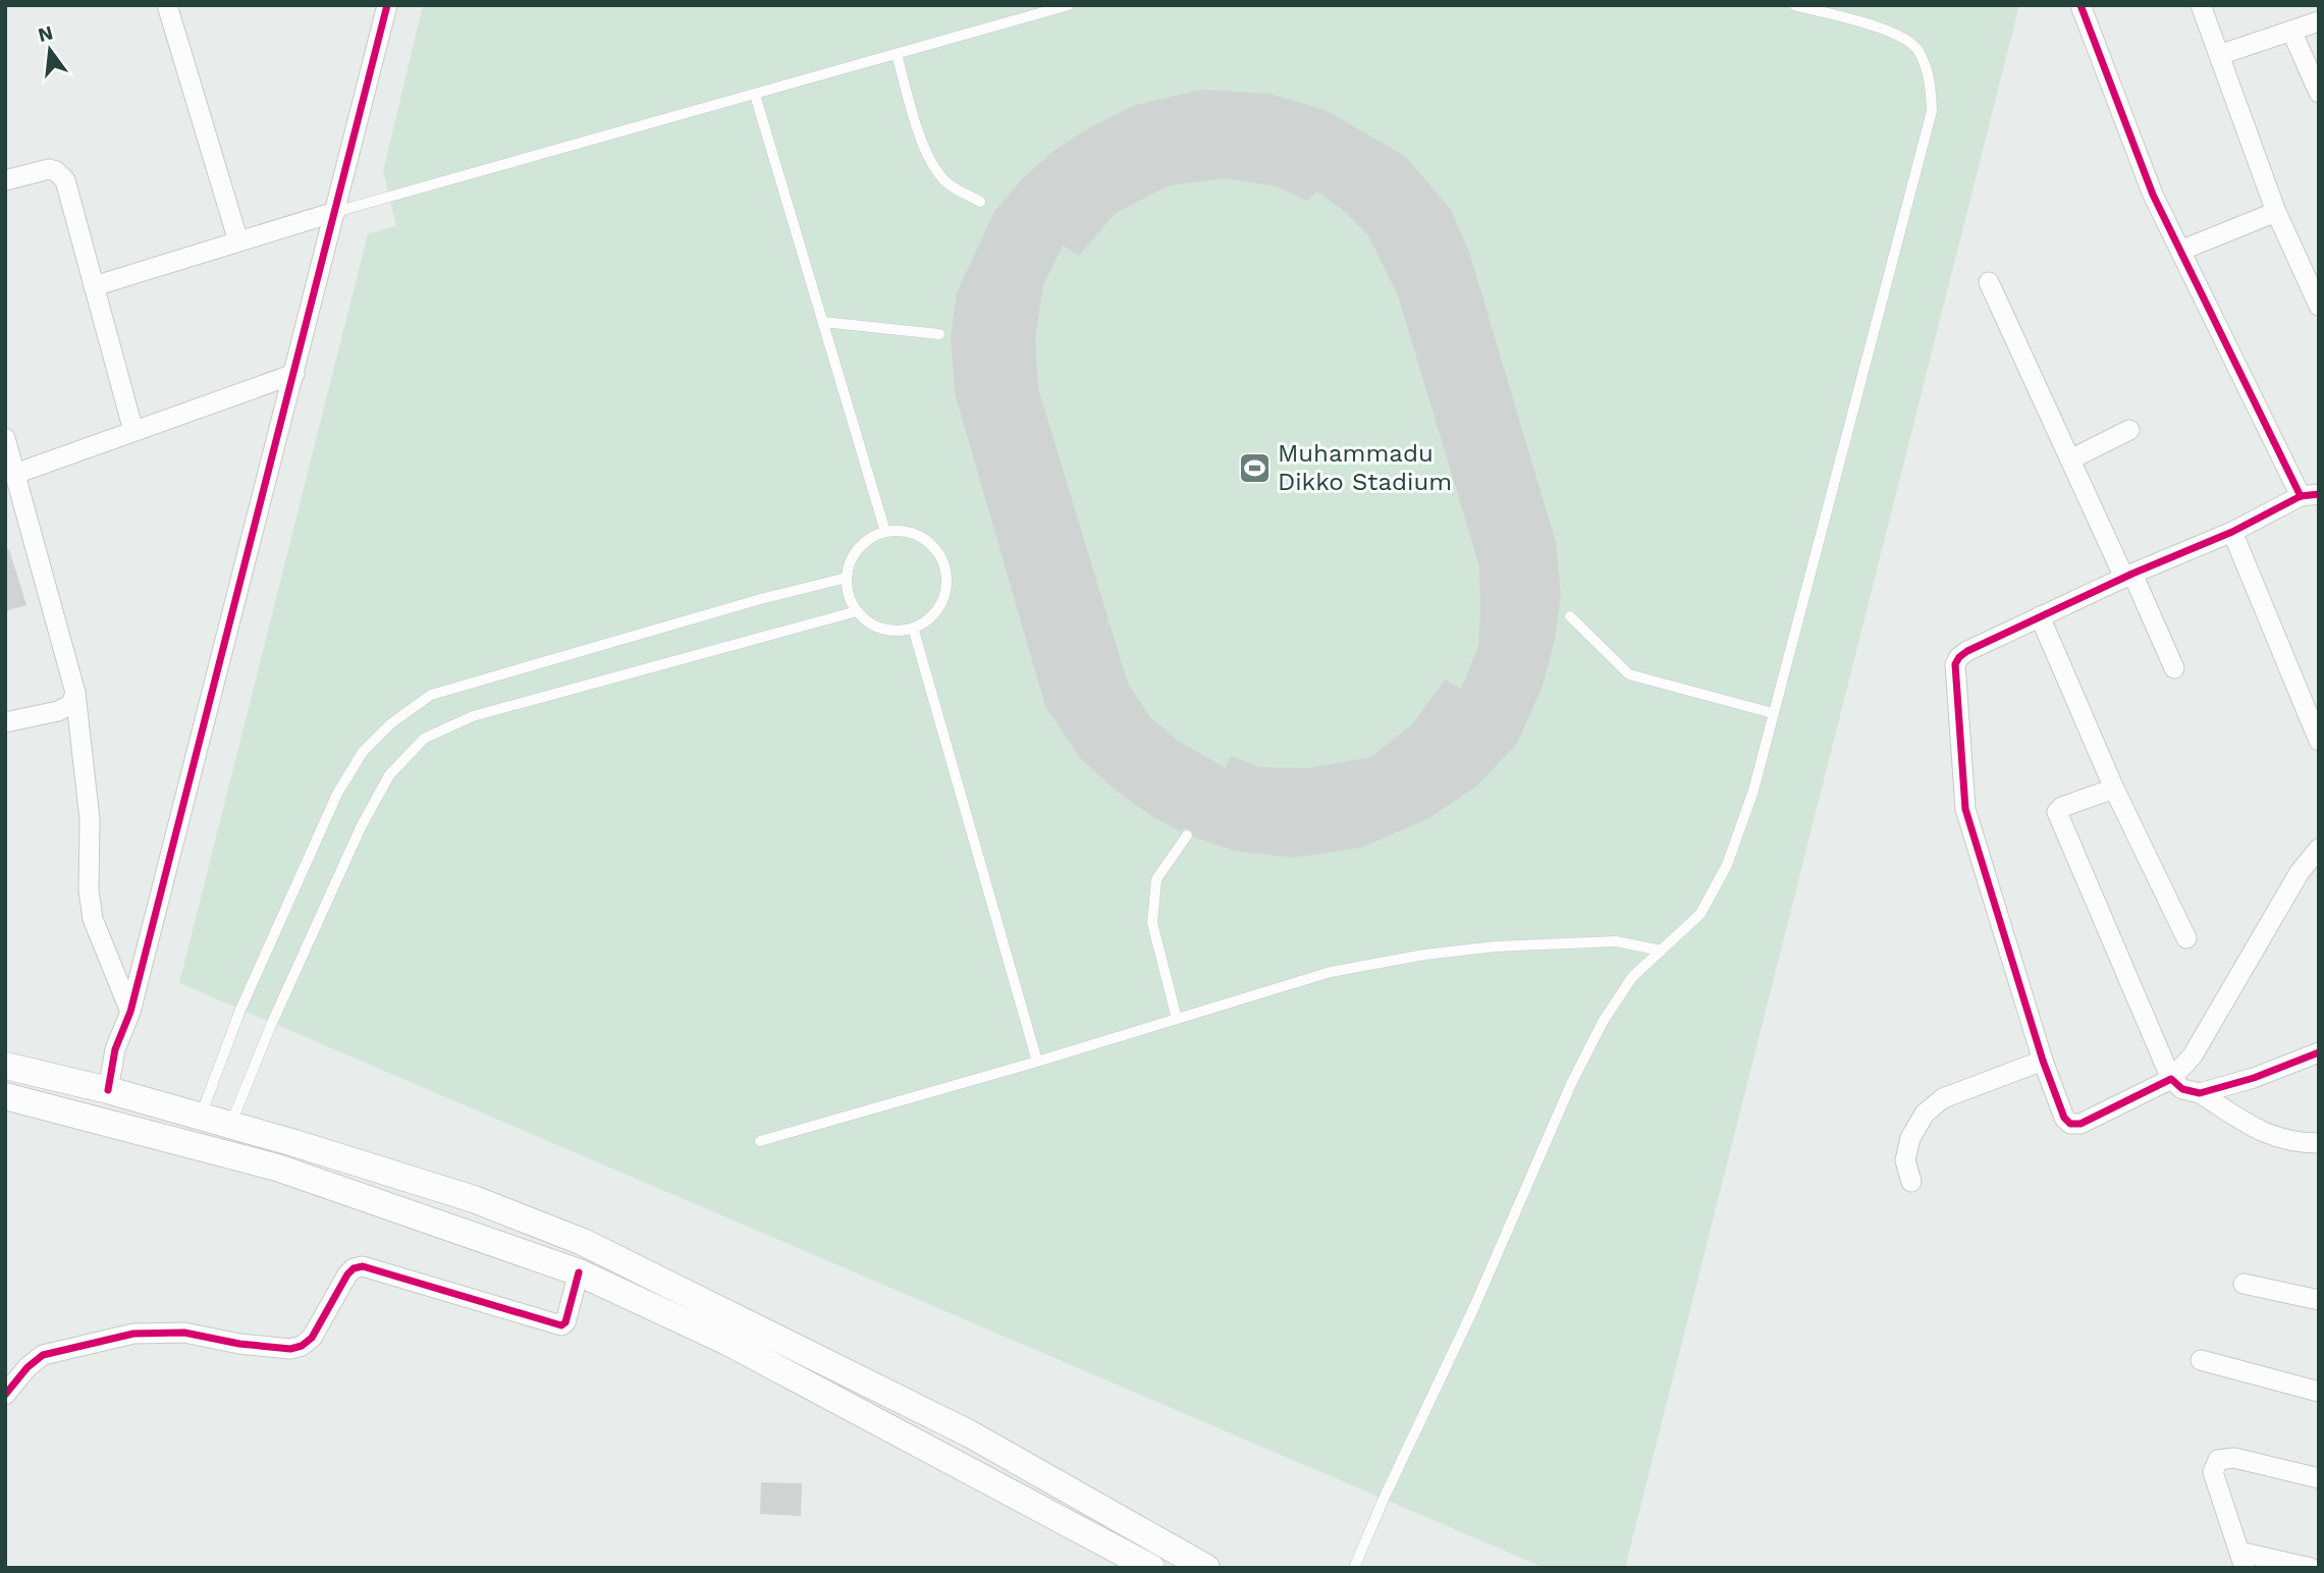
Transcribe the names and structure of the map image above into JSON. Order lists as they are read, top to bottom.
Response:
{
  "places": {
    "sports": ["Muhammadu Dikko Stadium"]
  },
  "north": "top"
}
